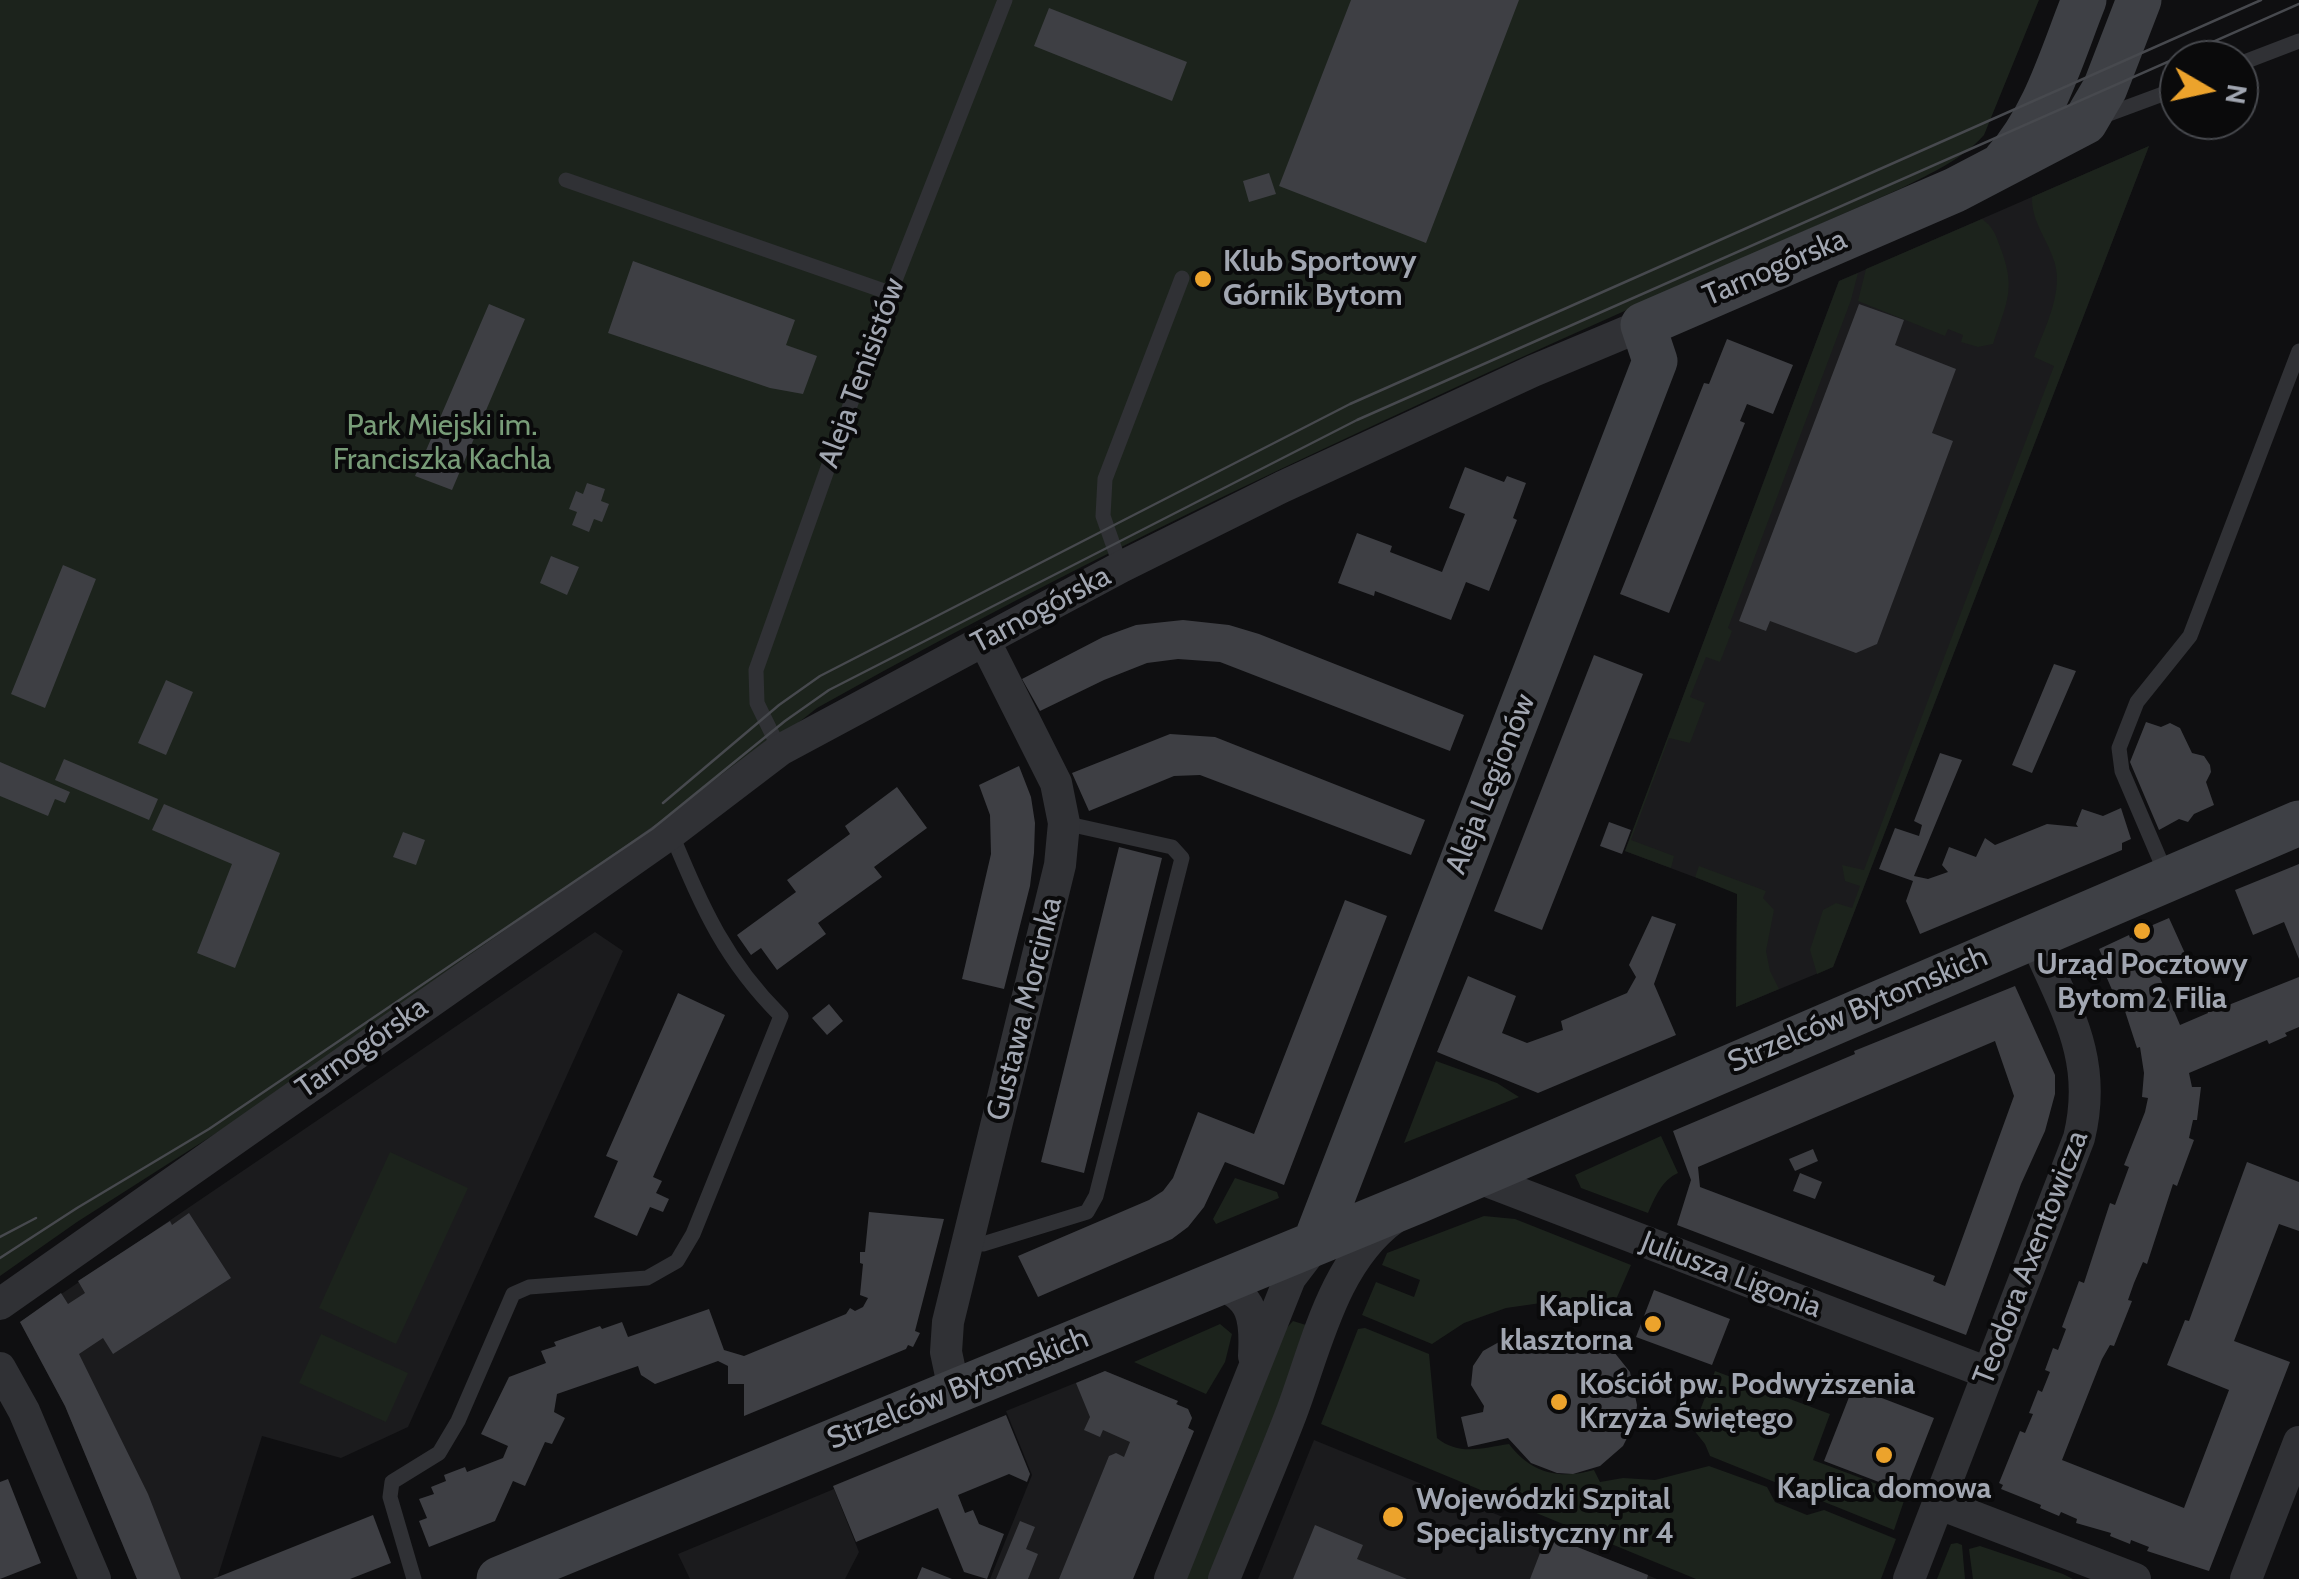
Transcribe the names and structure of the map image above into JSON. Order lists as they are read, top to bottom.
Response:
{
  "streets": {
    "main road": ["Tarnogórska", "Aleja Legionów", "Strzelców Bytomskich"],
    "street": ["Gustawa Morcinka", "Teodora Axentowicza", "Juliusza Ligonia"],
    "lane": ["Aleja Tenisistów"]
  },
  "crossings": [
    ["Tarnogórska", "Aleja Tenisistów"],
    ["Tarnogórska", "Aleja Legionów"],
    ["Tarnogórska", "Gustawa Morcinka"],
    ["Aleja Legionów", "Strzelców Bytomskich"],
    ["Gustawa Morcinka", "Strzelców Bytomskich"],
    ["Strzelców Bytomskich", "Teodora Axentowicza"],
    ["Strzelców Bytomskich", "Juliusza Ligonia"],
    ["Teodora Axentowicza", "Juliusza Ligonia"]
  ],
  "parks": ["Park Miejski im. Franciszka Kachla"],
  "places": [
    "Klub Sportowy Górnik Bytom",
    "Urząd Pocztowy Bytom 2 Filia",
    "Kaplica klasztorna",
    "Kościół pw. Podwyższenia Krzyża Świętego",
    "Kaplica domowa",
    "Wojewódzki Szpital Specjalistyczny nr 4"
  ],
  "north": "right"
}
